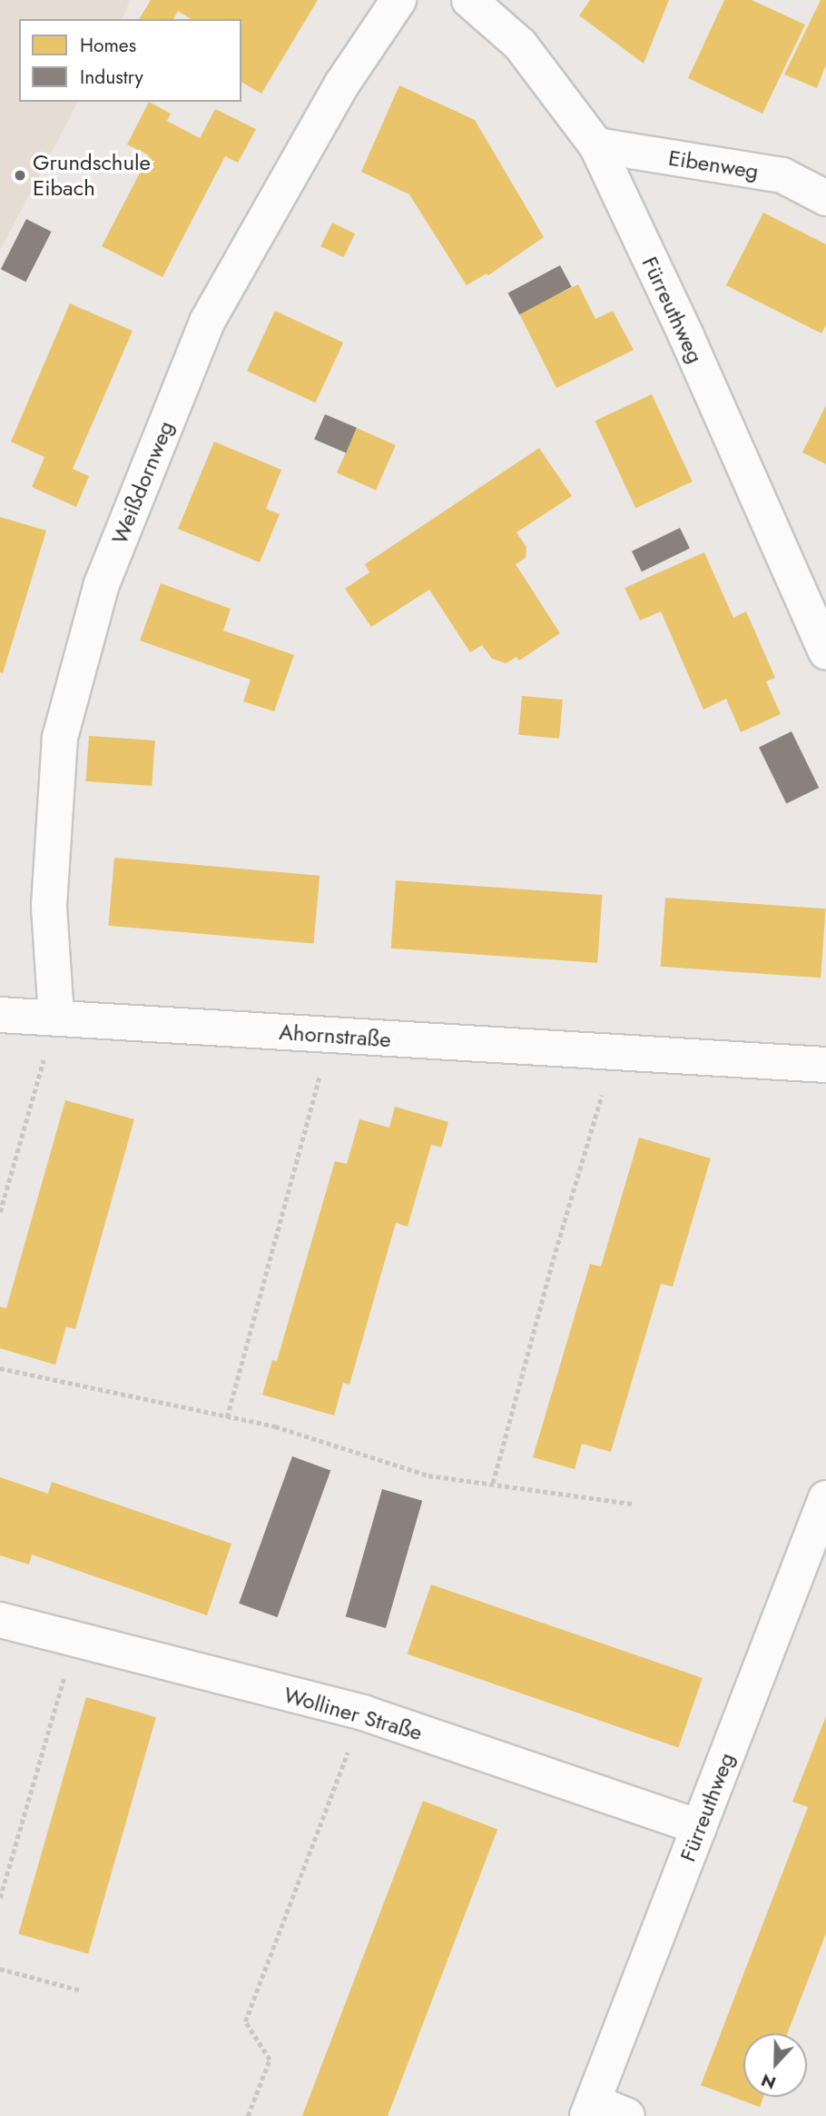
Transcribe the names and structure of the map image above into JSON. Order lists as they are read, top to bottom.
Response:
{
  "streets": {
    "street": [
      "Eibenweg",
      "Fürreuthweg",
      "Weißdornweg",
      "Ahornstraße",
      "Wolliner Straße"
    ]
  },
  "crossings": [
    ["Eibenweg", "Fürreuthweg"],
    ["Fürreuthweg", "Wolliner Straße"],
    ["Weißdornweg", "Ahornstraße"]
  ],
  "places": ["Grundschule Eibach"],
  "legend": ["Homes", "Industry"],
  "north": "bottom"
}
